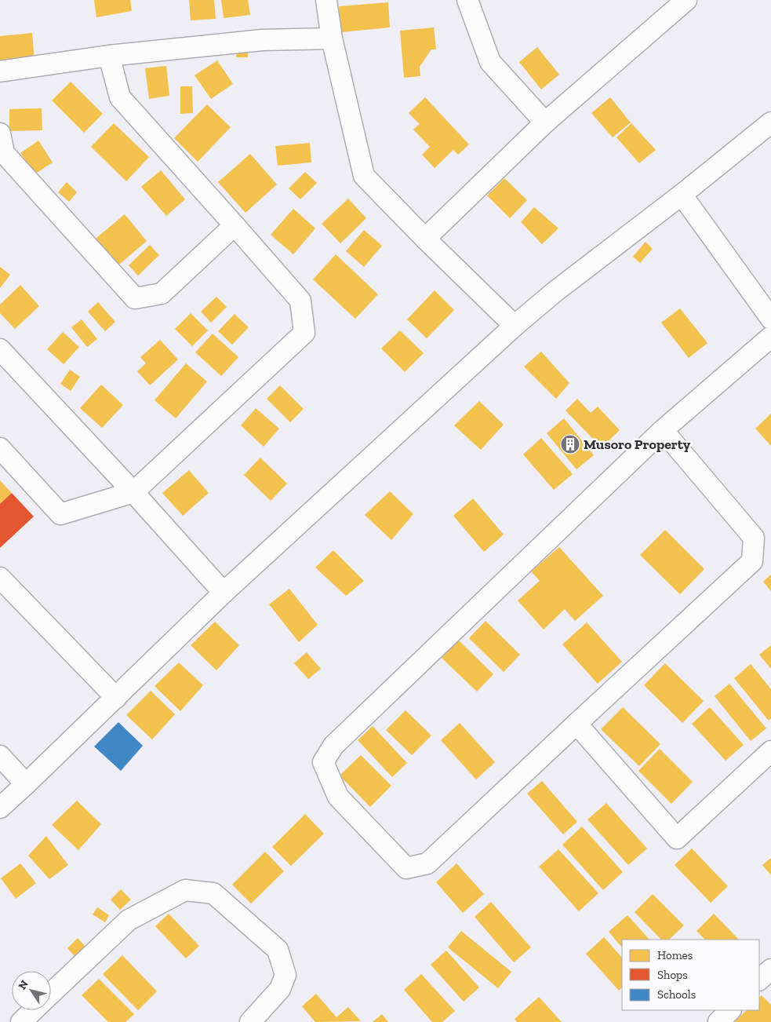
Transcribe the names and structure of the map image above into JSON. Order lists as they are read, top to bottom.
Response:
{
  "places": {
    "building": ["Musoro Property"]
  },
  "legend": ["Homes", "Shops", "Schools"],
  "north": "top left"
}
